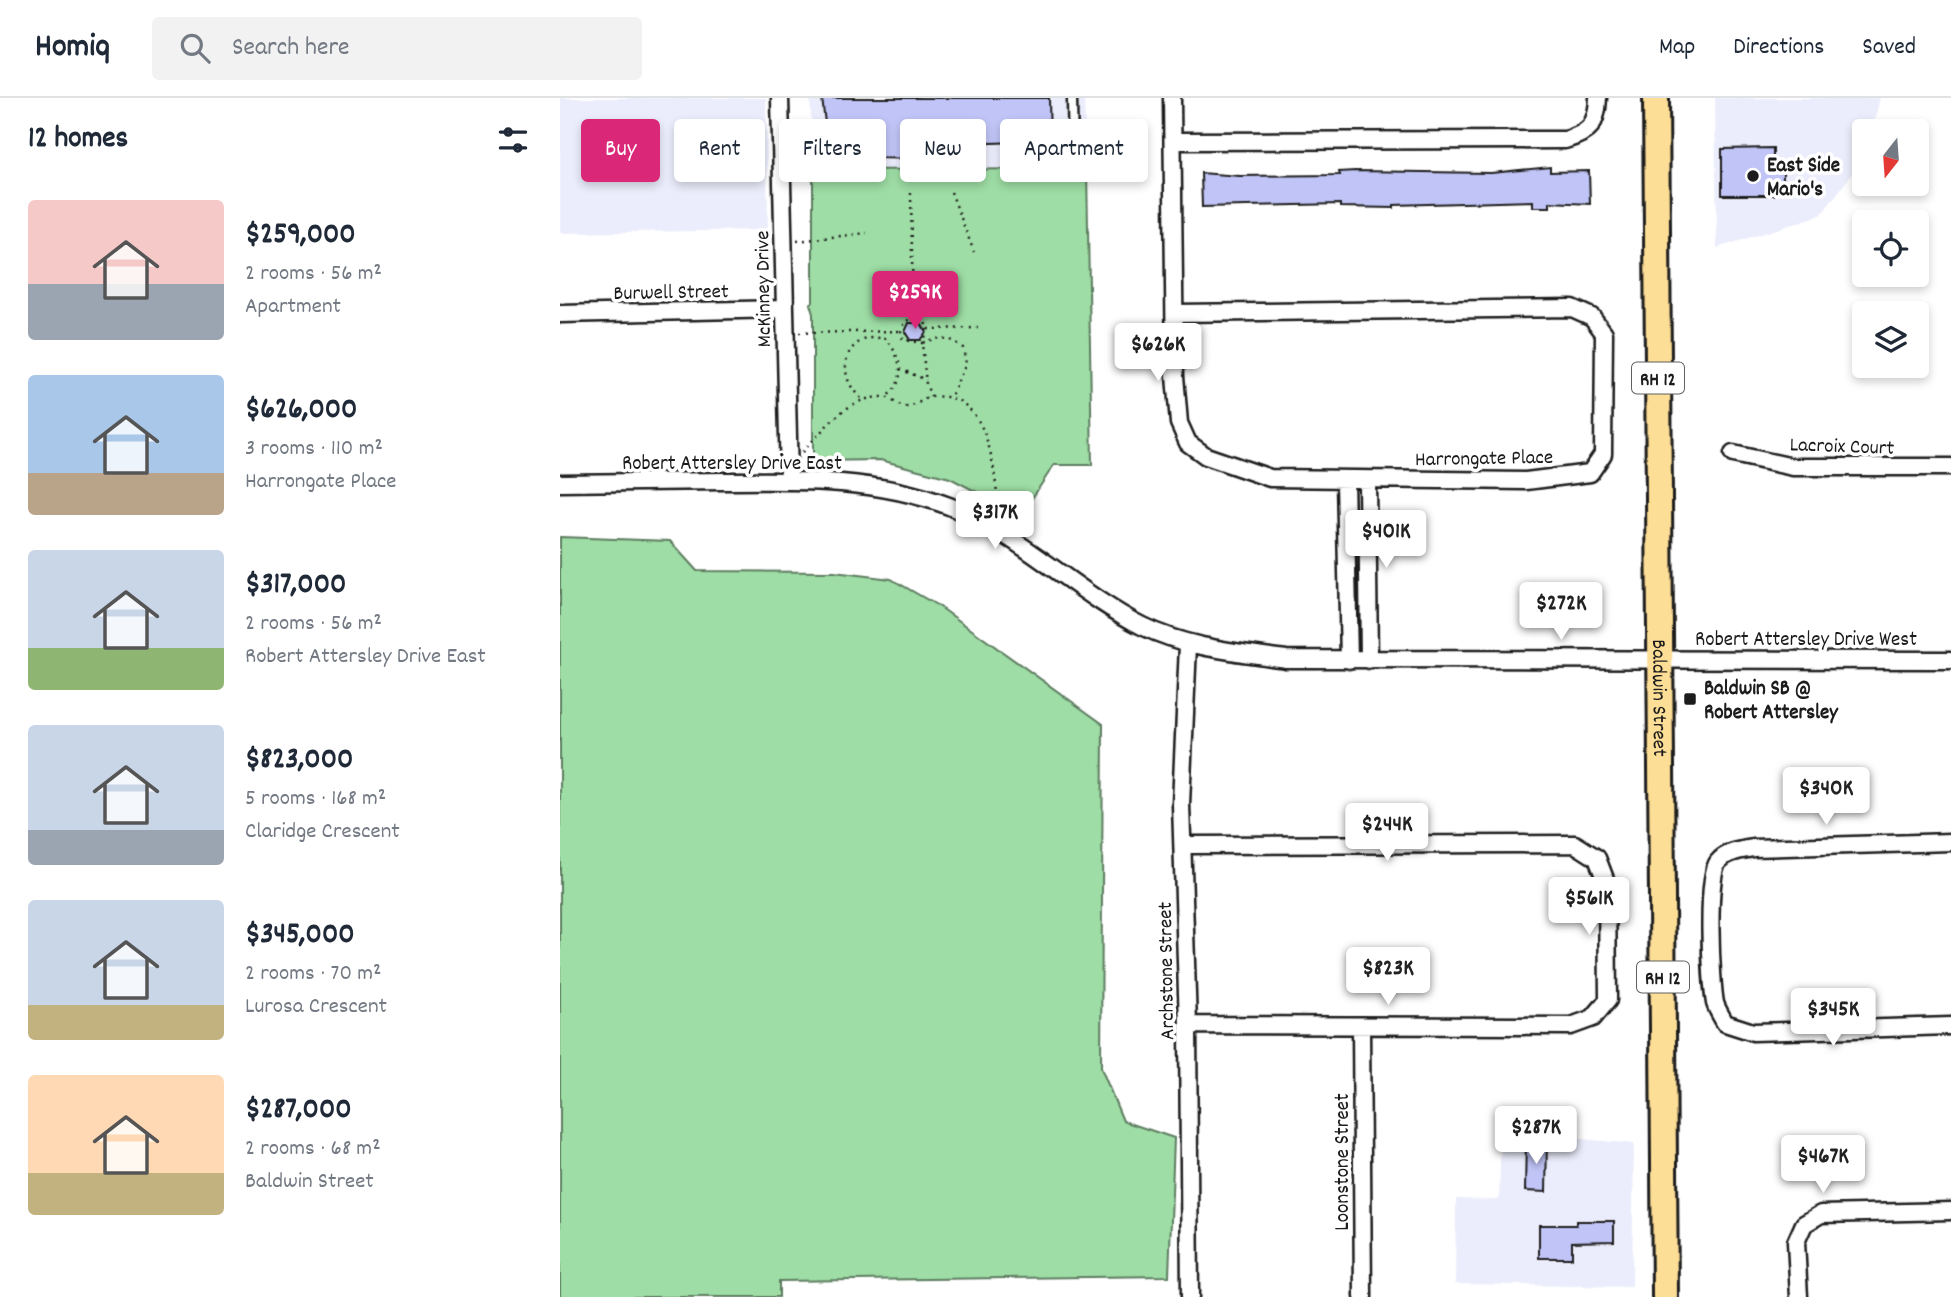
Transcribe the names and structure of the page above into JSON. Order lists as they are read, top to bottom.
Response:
{
  "streets": {
    "main road": ["RH 12", "Baldwin Street"],
    "street": [
      "McKinney Drive",
      "Burwell Street",
      "Lacroix Court",
      "Harrongate Place",
      "Robert Attersley Drive East",
      "Robert Attersley Drive West",
      "Archstone Street",
      "Loonstone Street"
    ]
  },
  "crossings": [
    ["McKinney Drive", "Burwell Street"],
    ["McKinney Drive", "Robert Attersley Drive East"],
    ["Robert Attersley Drive East", "Robert Attersley Drive West"],
    ["Robert Attersley Drive East", "Baldwin Street"],
    ["Robert Attersley Drive East", "Archstone Street"],
    ["Robert Attersley Drive West", "Baldwin Street"]
  ],
  "places": {
    "other": ["East Side Mario's"],
    "transit": ["Baldwin SB @ Robert Attersley"]
  },
  "north": "bottom",
  "page": {
    "header": "Homiq",
    "search": "Search here",
    "nav": ["Map", "Directions", "Saved"],
    "heading": "12 homes",
    "chip": [
      "Buy",
      "Rent",
      "Filters",
      "New",
      "Apartment"
    ],
    "list": [
      {
        "name": "$259,000",
        "note": "2 rooms · 56 m² · Apartment"
      },
      {
        "name": "$626,000",
        "note": "3 rooms · 110 m² · Harrongate Place"
      },
      {
        "name": "$317,000",
        "note": "2 rooms · 56 m² · Robert Attersley Drive East"
      },
      {
        "name": "$823,000",
        "note": "5 rooms · 168 m² · Claridge Crescent"
      },
      {
        "name": "$345,000",
        "note": "2 rooms · 70 m² · Lurosa Crescent"
      },
      {
        "name": "$287,000",
        "note": "2 rooms · 68 m² · Baldwin Street"
      }
    ],
    "price": [
      "$259K",
      "$626K",
      "$317K",
      "$401K",
      "$272K",
      "$340K",
      "$244K",
      "$561K",
      "$823K",
      "$345K",
      "$287K",
      "$467K"
    ]
  }
}
